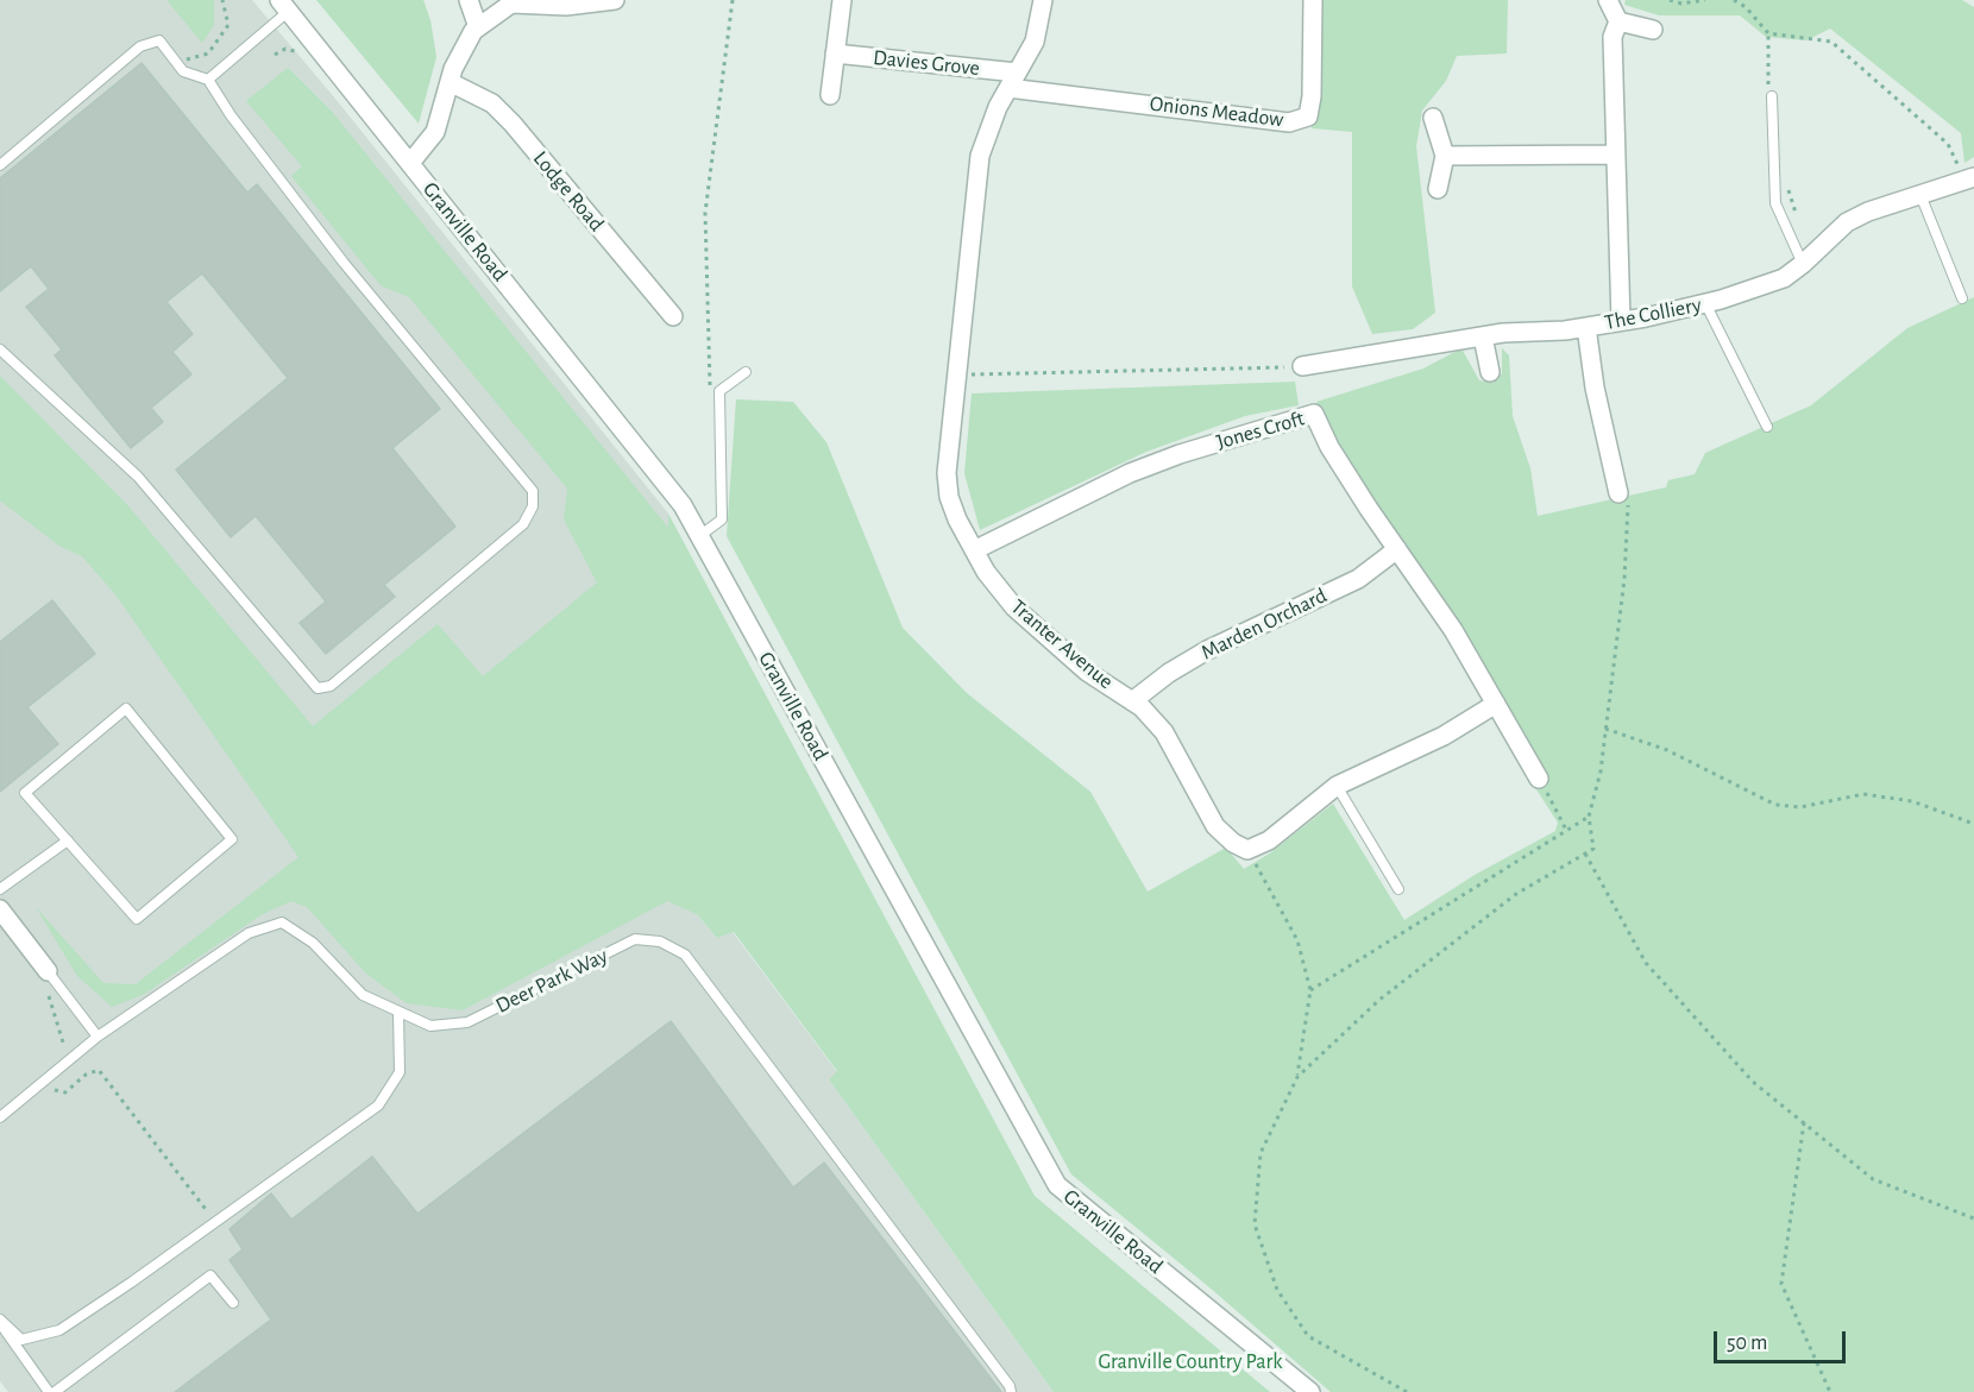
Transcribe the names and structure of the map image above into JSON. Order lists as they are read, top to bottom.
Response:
{
  "streets": {
    "street": [
      "Davies Grove",
      "Onions Meadow",
      "Lodge Road",
      "Granville Road",
      "The Colliery",
      "Jones Croft",
      "Marden Orchard",
      "Tranter Avenue"
    ],
    "lane": ["Deer Park Way"]
  },
  "crossings": [
    ["Davies Grove", "Onions Meadow"],
    ["Davies Grove", "Tranter Avenue"],
    ["Onions Meadow", "Tranter Avenue"],
    ["Jones Croft", "Marden Orchard"],
    ["Jones Croft", "Tranter Avenue"],
    ["Marden Orchard", "Tranter Avenue"]
  ],
  "parks": ["Granville Country Park"],
  "scale_bar": "50 m"
}
